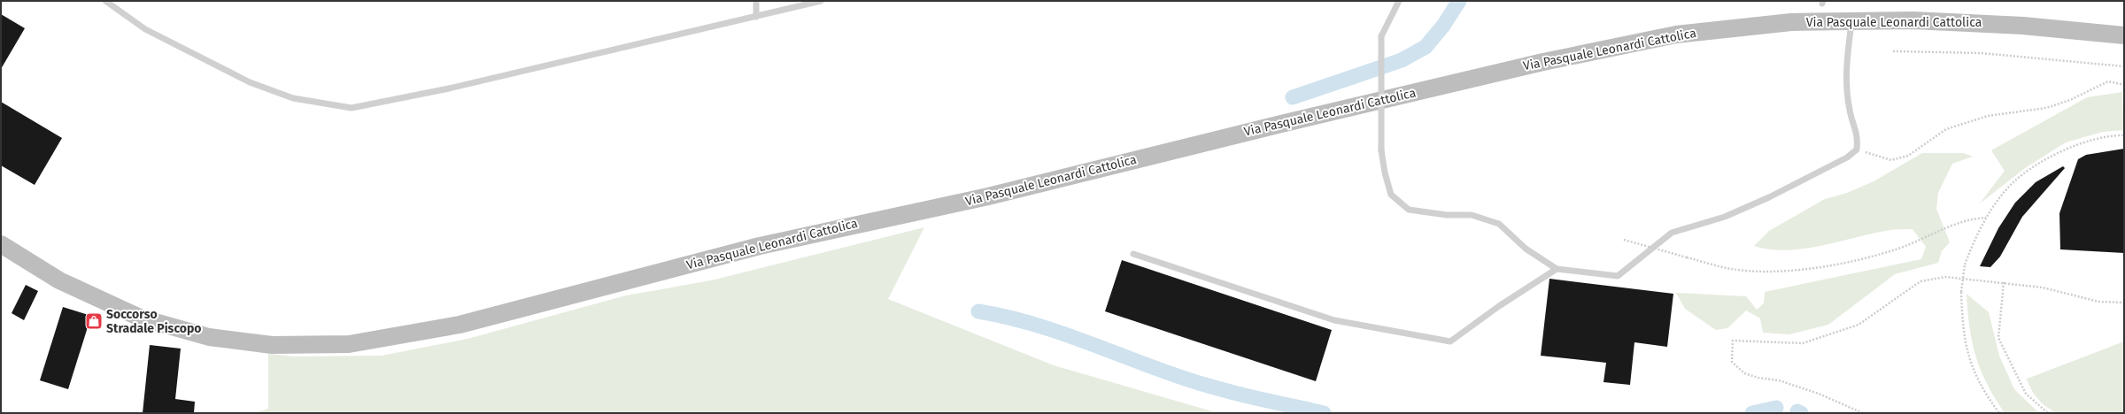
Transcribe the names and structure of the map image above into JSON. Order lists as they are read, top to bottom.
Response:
{
  "streets": {
    "street": ["Via Pasquale Leonardi Cattolica"]
  },
  "places": {
    "shop": ["Soccorso Stradale Piscopo"]
  }
}
